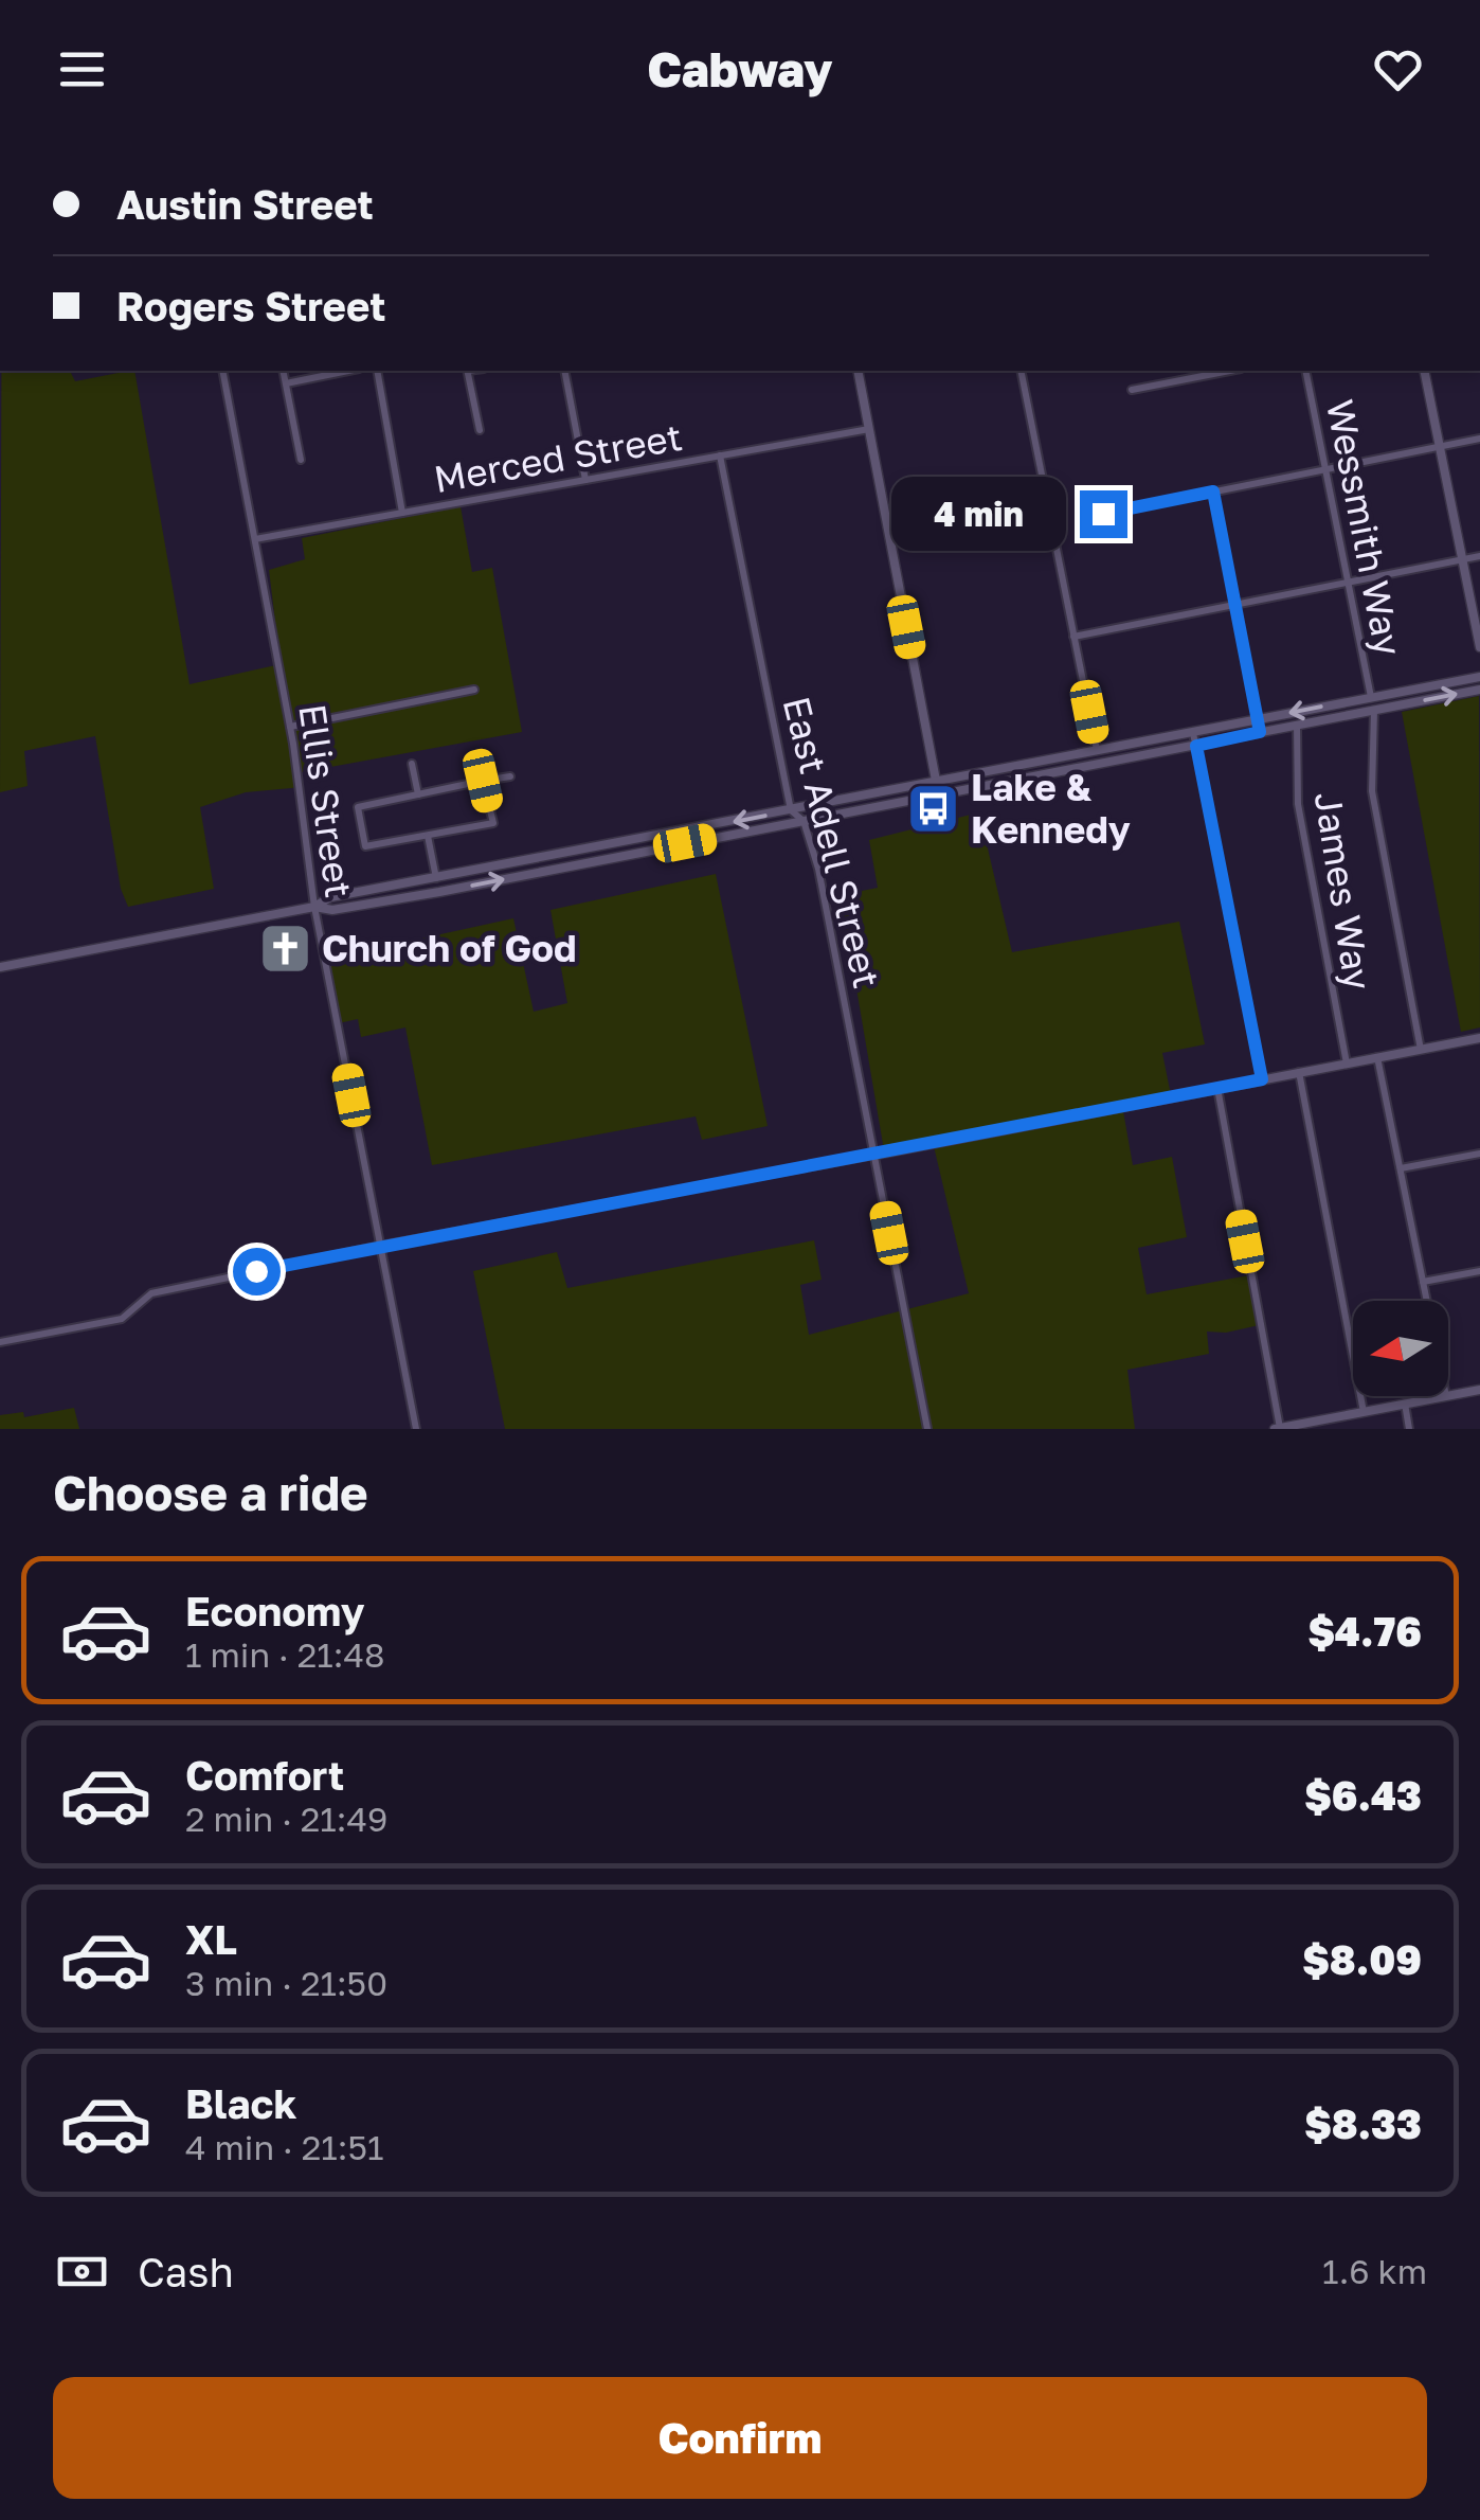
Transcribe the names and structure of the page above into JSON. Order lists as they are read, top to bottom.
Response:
{
  "streets": {
    "street": [
      "Merced Street",
      "Wessmith Way",
      "Ellis Street",
      "East Adell Street",
      "James Way"
    ]
  },
  "crossings": [
    ["Merced Street", "Ellis Street"],
    ["Merced Street", "East Adell Street"]
  ],
  "places": {
    "bus stop": ["Lake & Kennedy"],
    "church": ["Church of God"]
  },
  "north": "left",
  "page": {
    "header": "Cabway",
    "banner": ["Austin Street", "Rogers Street"],
    "bubble": "4 min",
    "heading": "Choose a ride",
    "list": [
      {
        "name": "Economy",
        "note": "1 min · 21:48",
        "value": "$4.76"
      },
      {
        "name": "Comfort",
        "note": "2 min · 21:49",
        "value": "$6.43"
      },
      {
        "name": "XL",
        "note": "3 min · 21:50",
        "value": "$8.09"
      },
      {
        "name": "Black",
        "note": "4 min · 21:51",
        "value": "$8.33"
      }
    ],
    "pay": ["Cash", "1.6 km"],
    "buttons": "Confirm"
  }
}
